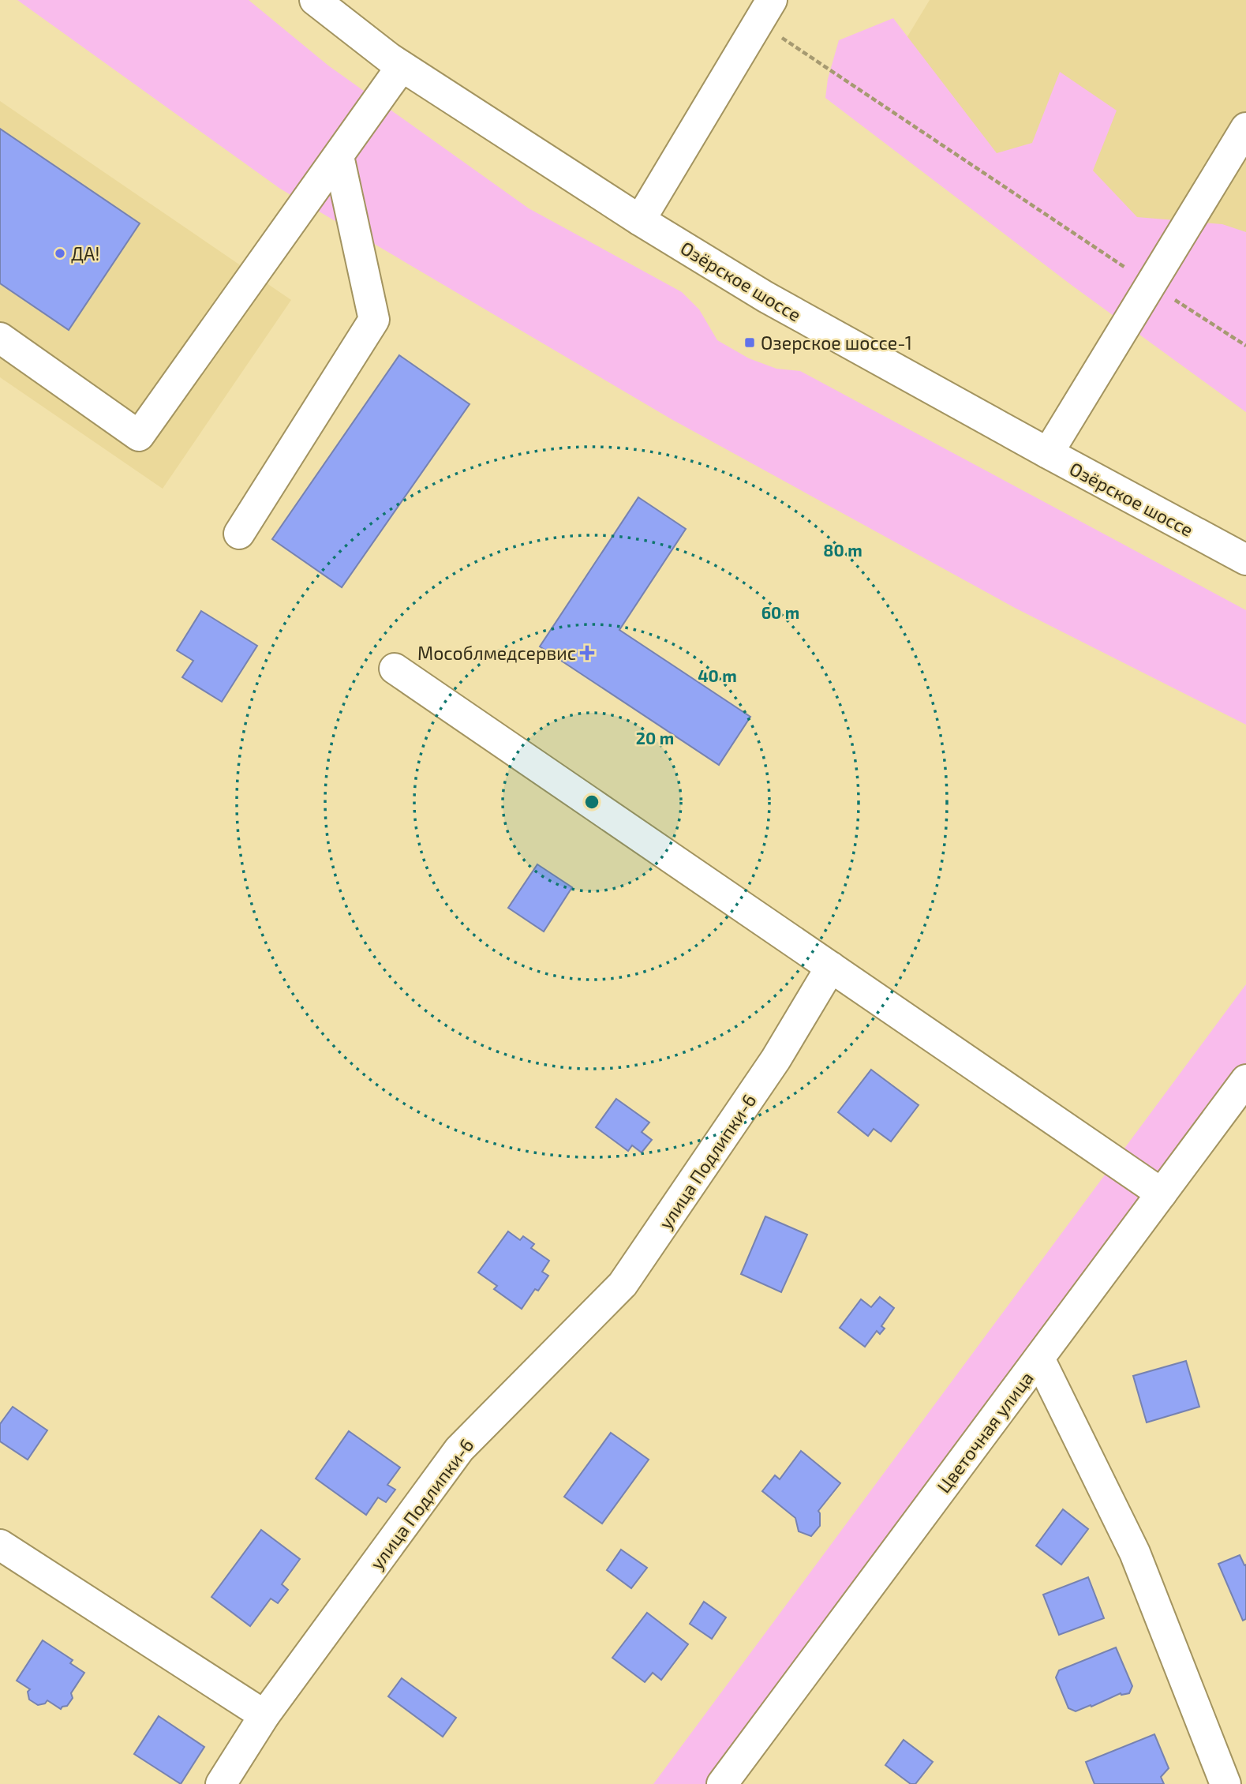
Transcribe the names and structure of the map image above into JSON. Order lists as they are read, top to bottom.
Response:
{
  "streets": {
    "street": ["Озёрское шоссе", "улица Подлипки-6", "Цветочная улица"]
  },
  "places": {
    "other": ["ДА!"],
    "transit": ["Озерское шоссе-1"],
    "health": ["Мособлмедсервис"]
  },
  "rings": [
    "80 m",
    "60 m",
    "40 m",
    "20 m"
  ]
}
